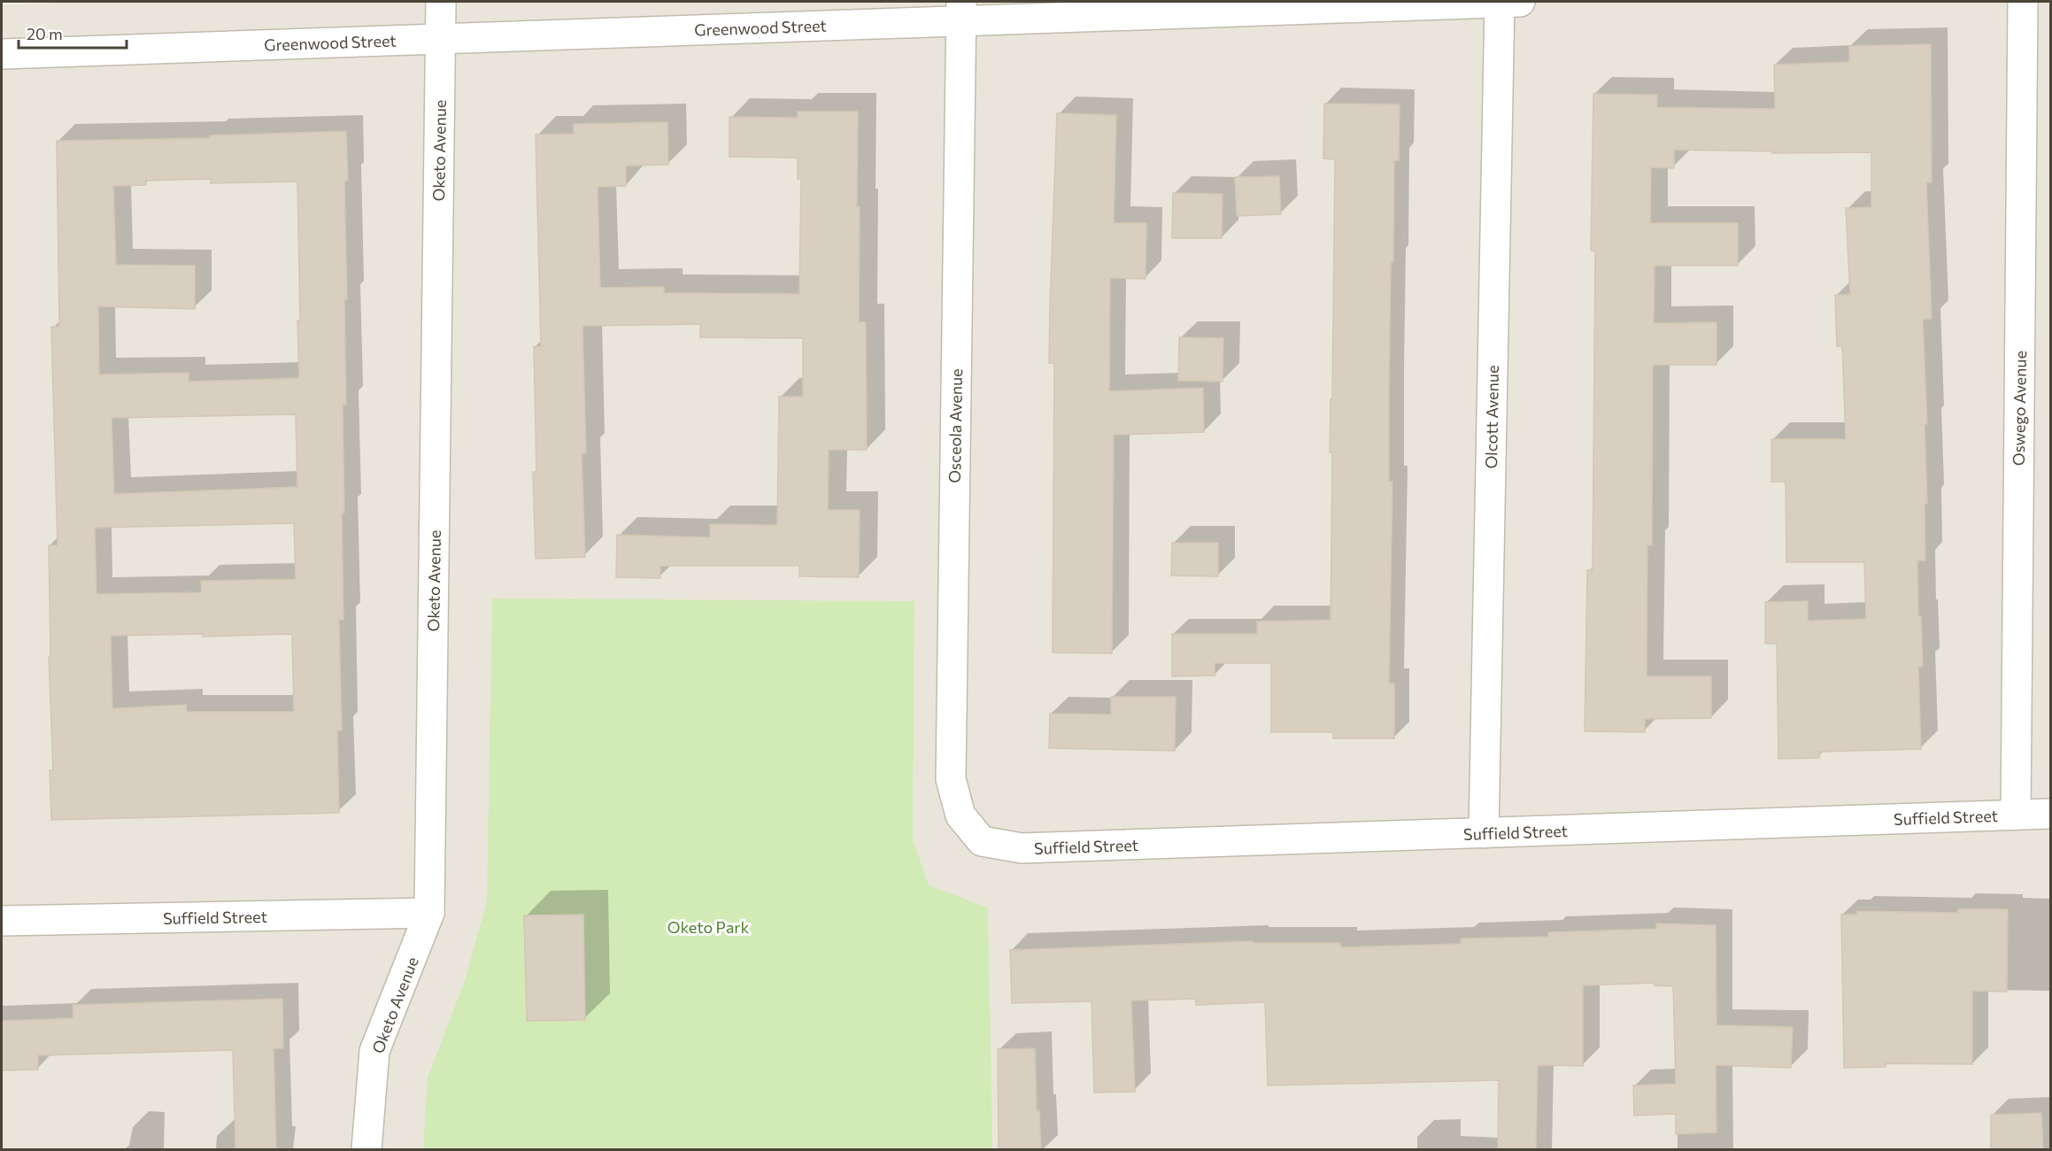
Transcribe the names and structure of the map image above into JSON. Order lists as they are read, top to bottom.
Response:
{
  "streets": {
    "street": [
      "Greenwood Street",
      "Oketo Avenue",
      "Oswego Avenue",
      "Olcott Avenue",
      "Osceola Avenue",
      "Suffield Street"
    ]
  },
  "crossings": [
    ["Greenwood Street", "Oketo Avenue"],
    ["Greenwood Street", "Olcott Avenue"],
    ["Greenwood Street", "Osceola Avenue"],
    ["Oketo Avenue", "Suffield Street"],
    ["Oswego Avenue", "Suffield Street"],
    ["Olcott Avenue", "Suffield Street"],
    ["Osceola Avenue", "Suffield Street"]
  ],
  "parks": ["Oketo Park"],
  "scale_bar": "20 m"
}
